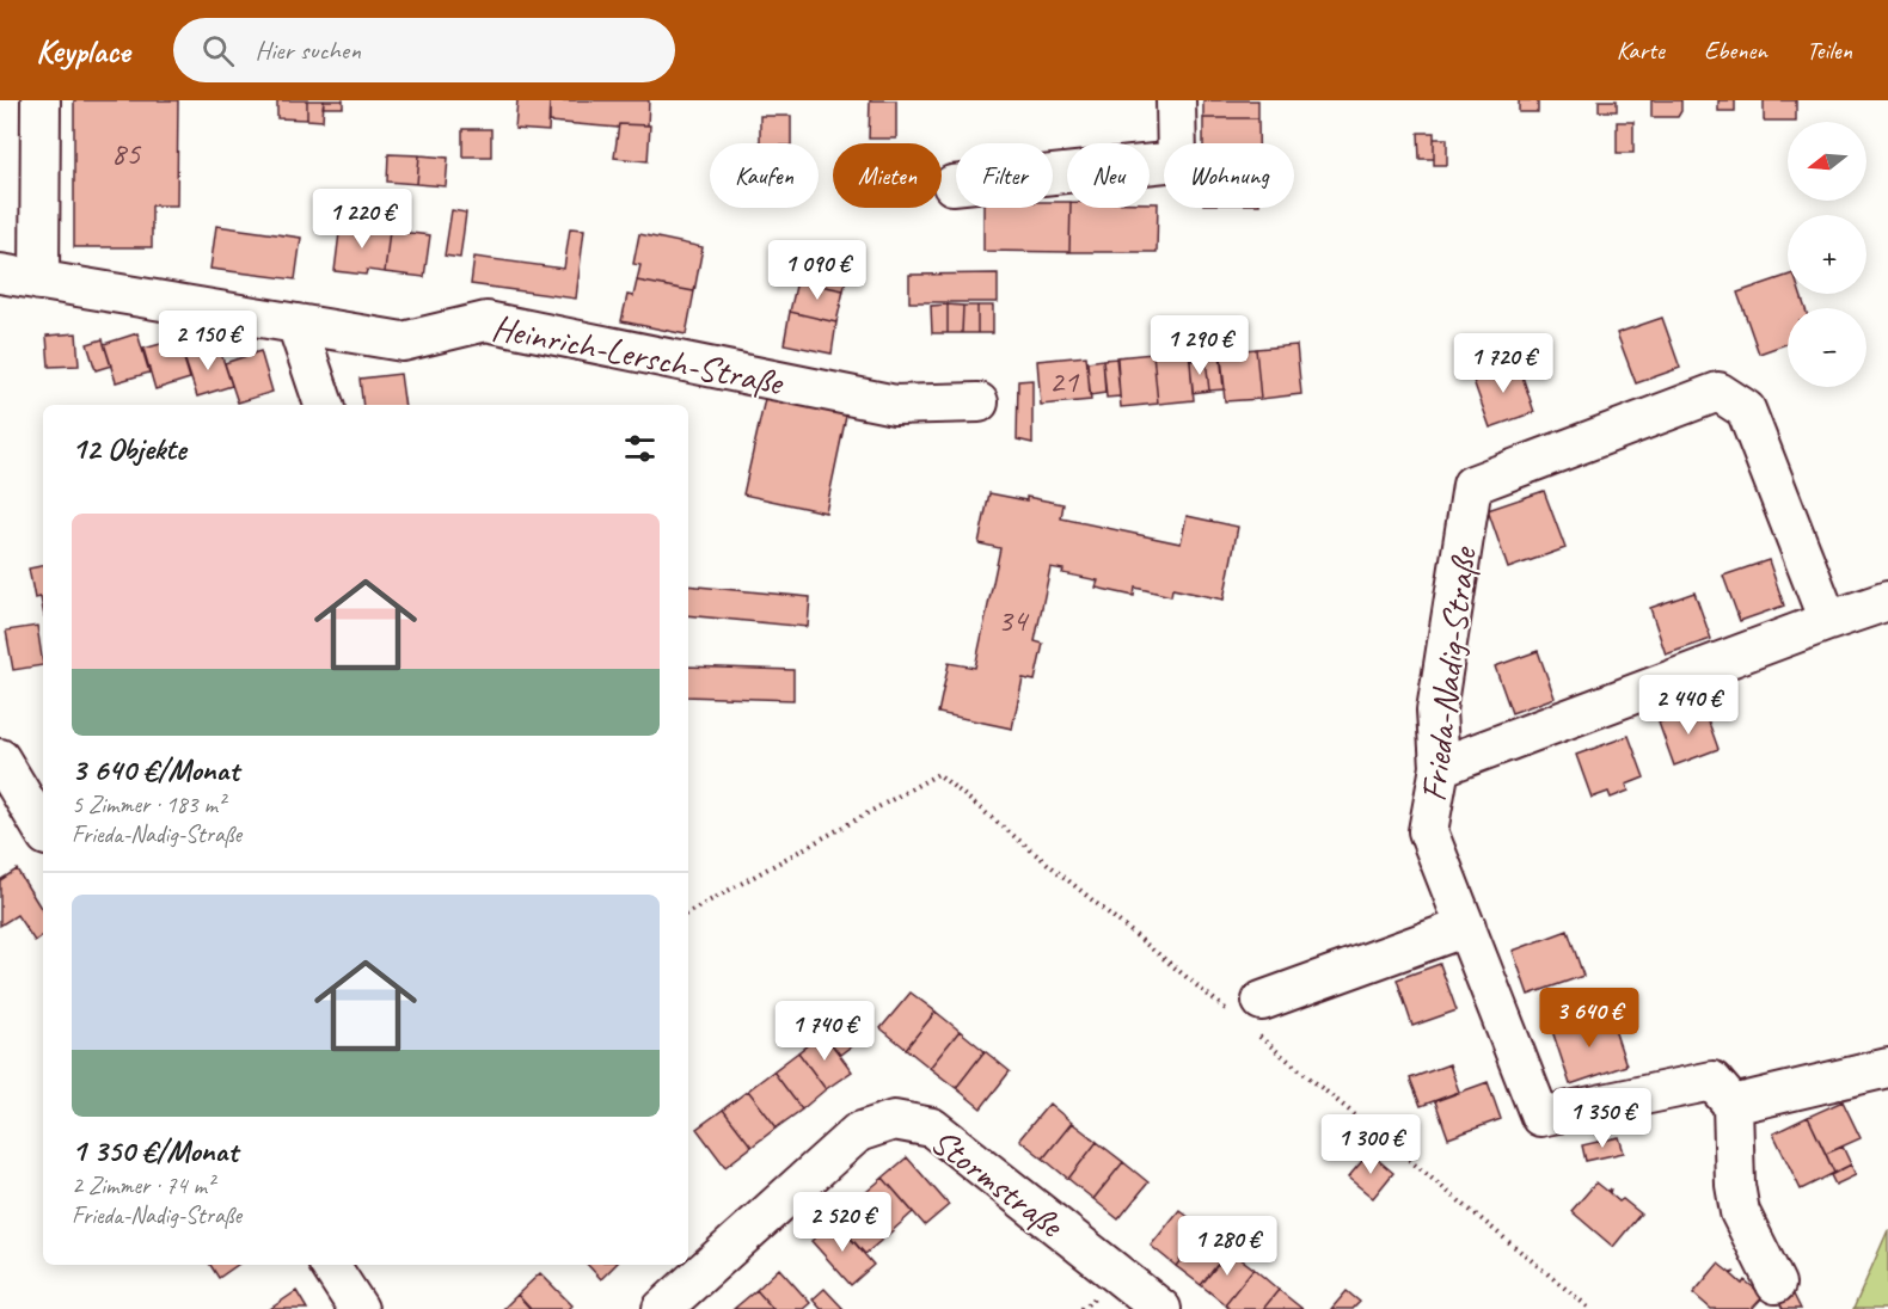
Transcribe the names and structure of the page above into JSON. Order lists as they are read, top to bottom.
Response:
{
  "streets": {
    "street": ["Heinrich-Lersch-Straße", "Frieda-Nadig-Straße", "Stormstraße"]
  },
  "house_numbers": ["85", "21", "34"],
  "north": "left",
  "page": {
    "header": "Keyplace",
    "search": "Hier suchen",
    "nav": ["Karte", "Ebenen", "Teilen"],
    "map_buttons": ["+", "−"],
    "chip": [
      "Kaufen",
      "Mieten",
      "Filter",
      "Neu",
      "Wohnung"
    ],
    "price": [
      "1 220 €",
      "1 090 €",
      "2 150 €",
      "1 290 €",
      "1 720 €",
      "2 440 €",
      "3 640 €",
      "1 740 €",
      "1 350 €",
      "1 300 €",
      "2 520 €",
      "1 280 €"
    ],
    "heading": "12 Objekte",
    "list": [
      {
        "name": "3 640 €/Monat",
        "note": "5 Zimmer · 183 m² · Frieda-Nadig-Straße"
      },
      {
        "name": "1 350 €/Monat",
        "note": "2 Zimmer · 74 m² · Frieda-Nadig-Straße"
      }
    ]
  }
}
